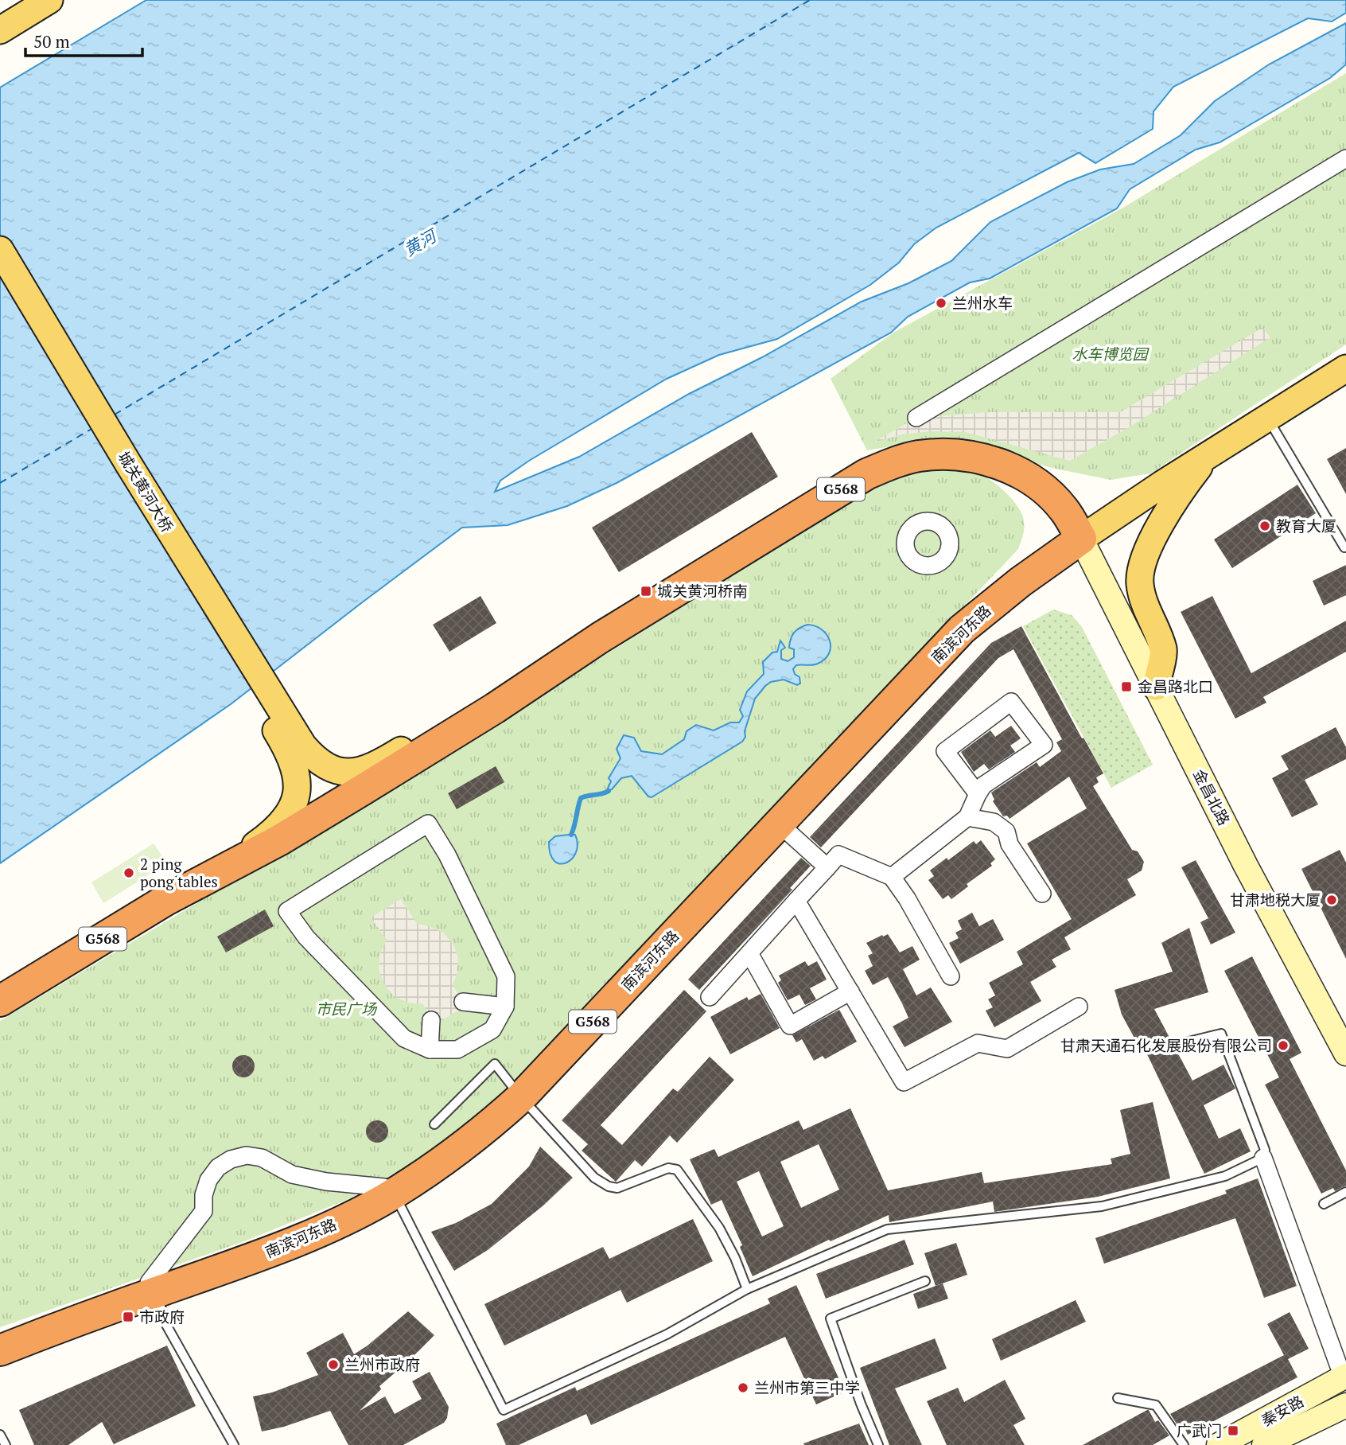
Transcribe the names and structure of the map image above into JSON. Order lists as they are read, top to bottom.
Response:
{
  "streets": {
    "highway": ["G568", "南滨河东路"],
    "main road": ["城关黄河大桥", "金昌北路", "秦安路"]
  },
  "crossings": [
    ["G568", "南滨河东路"],
    ["G568", "金昌北路"],
    ["南滨河东路", "金昌北路"]
  ],
  "water": ["黄河"],
  "parks": ["水车博览园", "市民广场"],
  "places": {
    "other": [
      "兰州水车",
      "教育大厦",
      "2 ping pong tables",
      "甘肃地税大厦",
      "甘肃天通石化发展股份有限公司",
      "兰州市政府",
      "兰州市第三中学"
    ],
    "transit": [
      "城关黄河桥南",
      "金昌路北口",
      "市政府",
      "广武门"
    ]
  },
  "scale_bar": "50 m"
}
